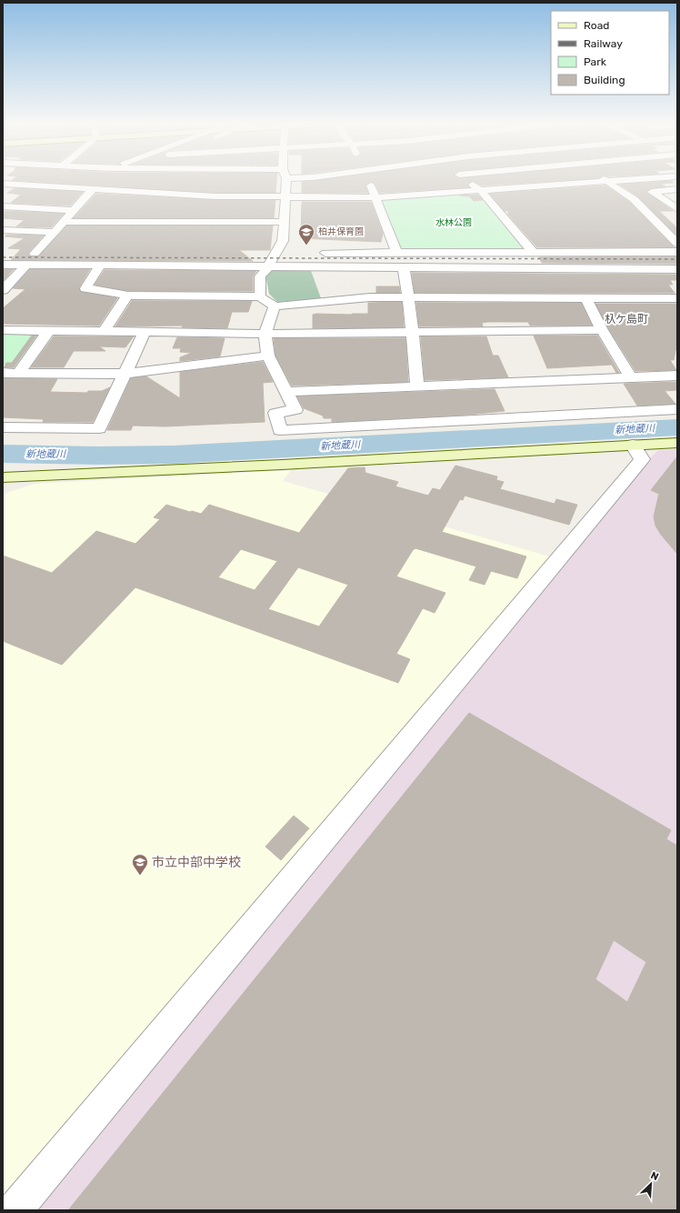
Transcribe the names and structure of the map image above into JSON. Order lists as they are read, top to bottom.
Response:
{
  "districts": ["杁ケ島町"],
  "water": ["新地蔵川"],
  "parks": ["水林公園"],
  "places": {
    "school or university": ["柏井保育園", "市立中部中学校"]
  },
  "legend": [
    "Road",
    "Railway",
    "Park",
    "Building"
  ],
  "north": "top right"
}
